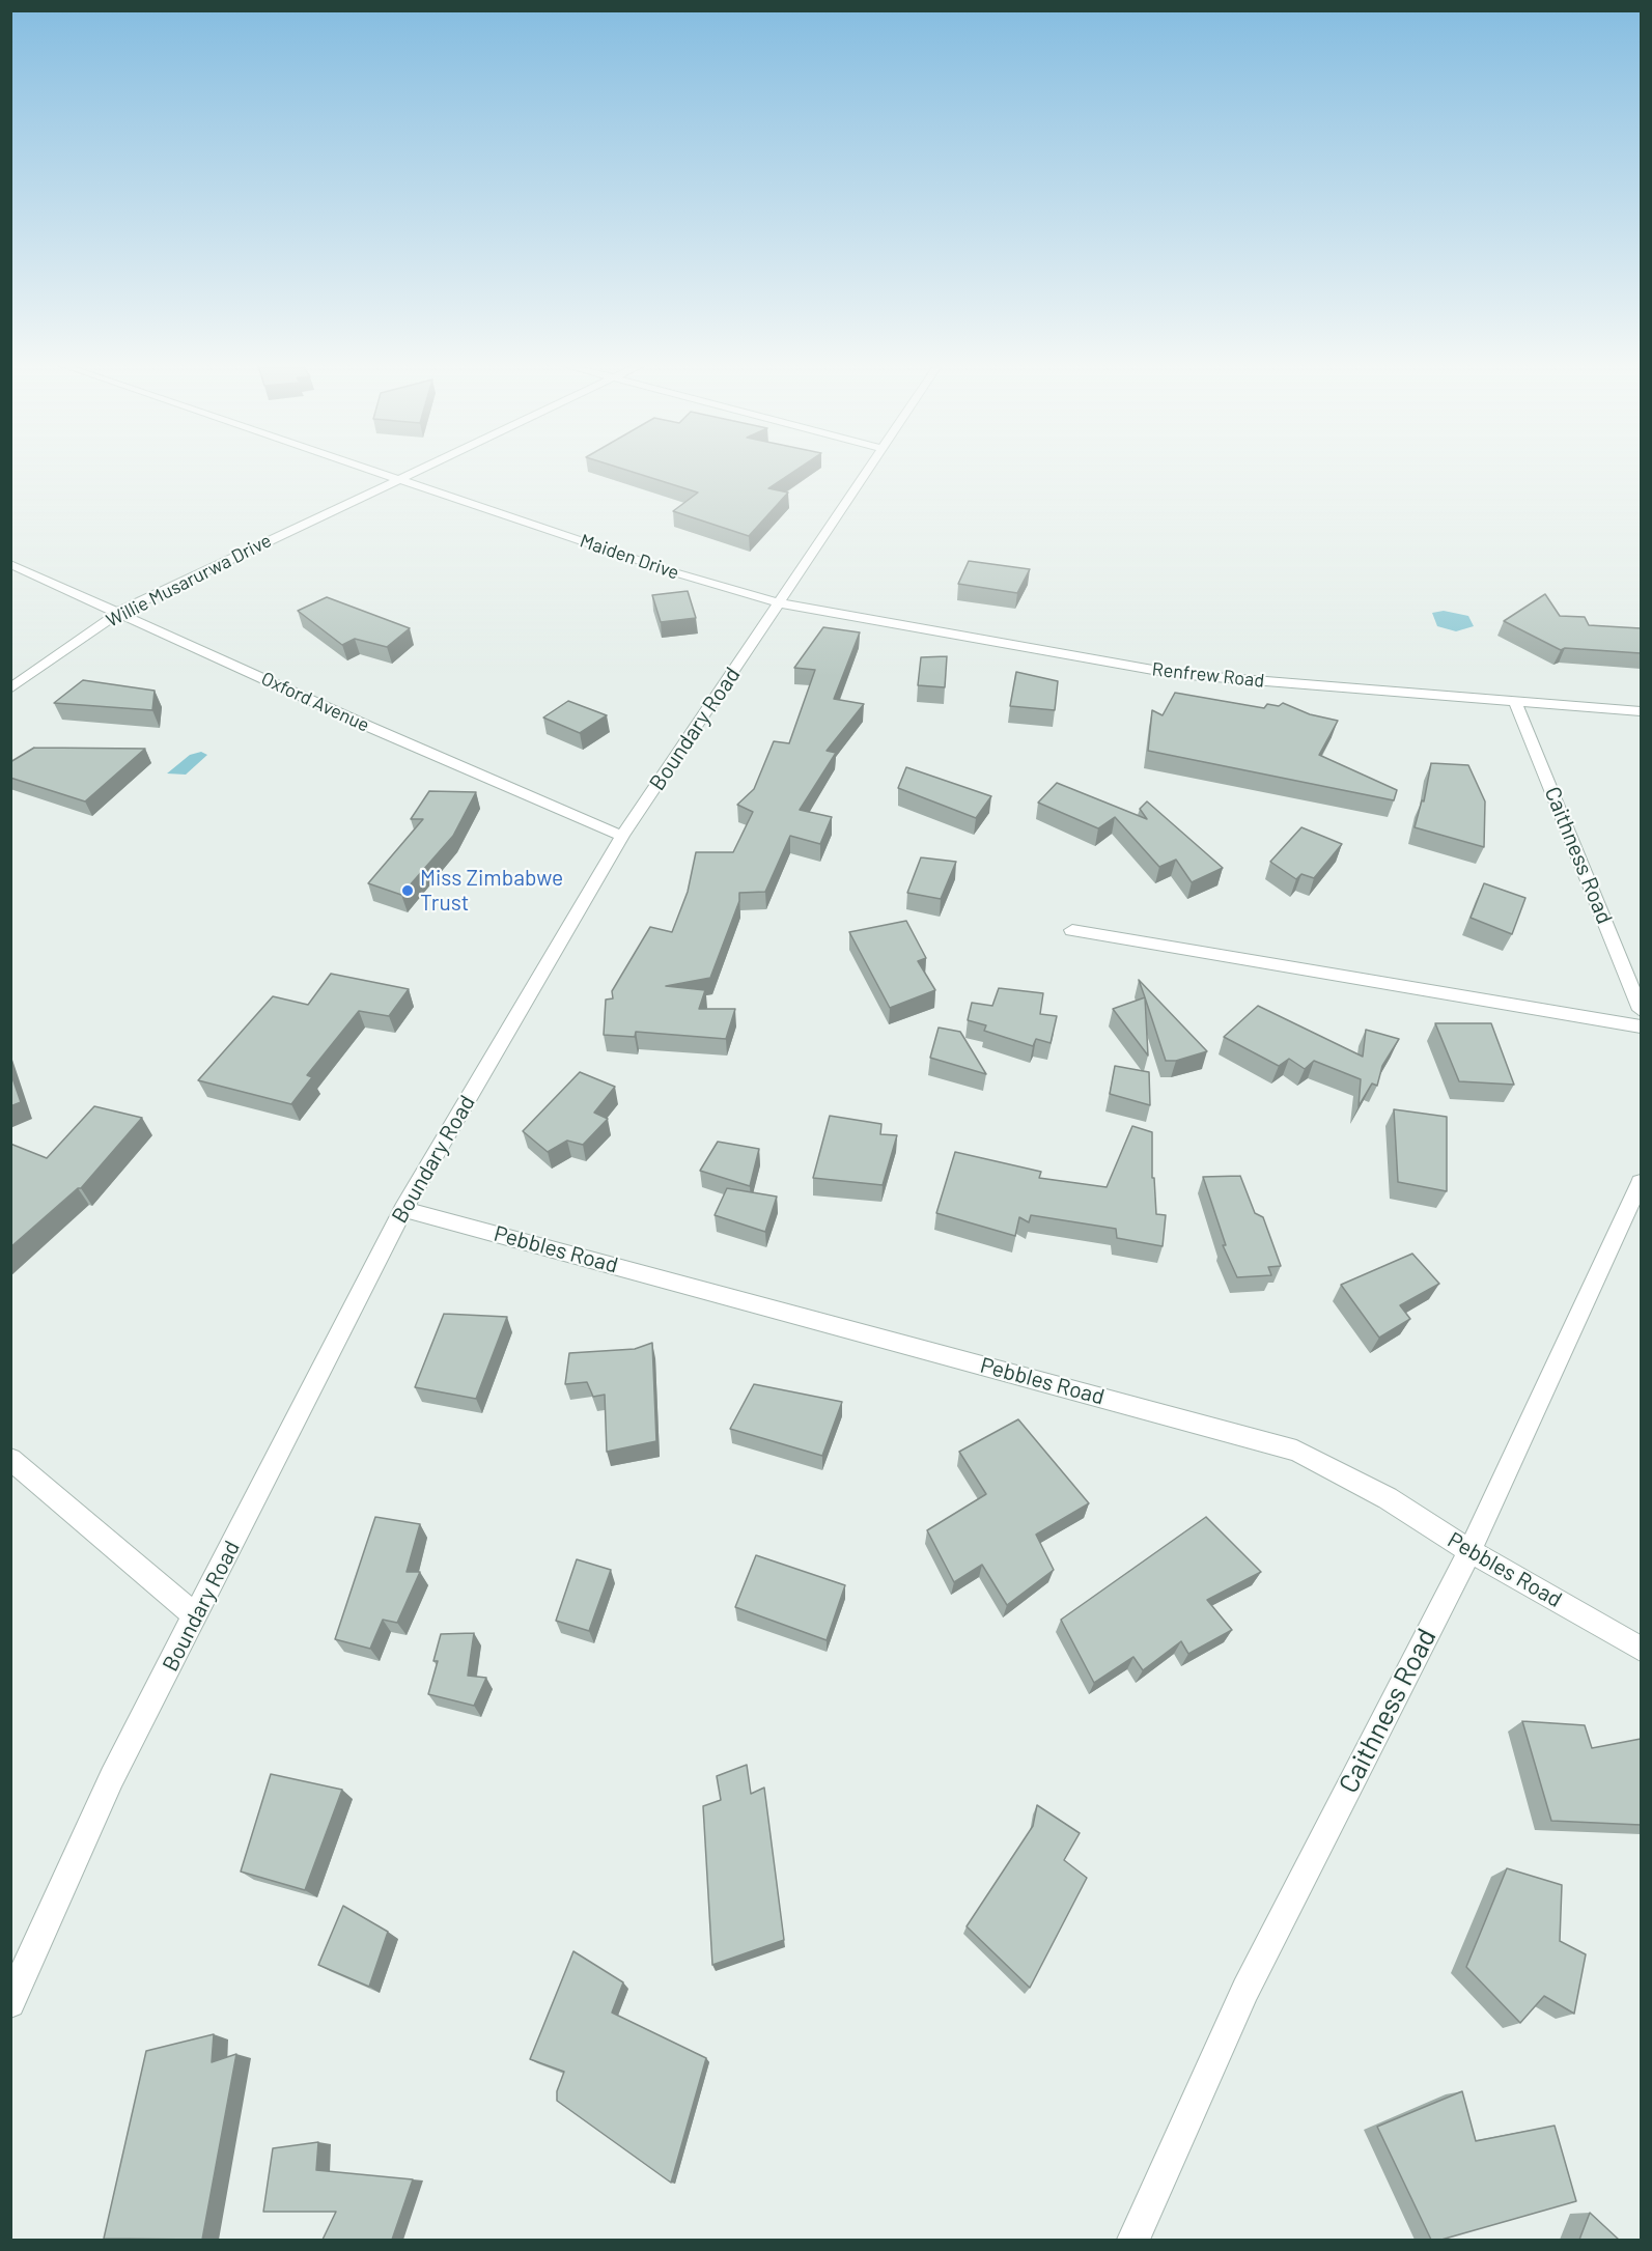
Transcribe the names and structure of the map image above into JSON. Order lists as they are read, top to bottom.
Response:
{
  "streets": {
    "street": [
      "Maiden Drive",
      "Willie Musarurwa Drive",
      "Renfrew Road",
      "Oxford Avenue",
      "Boundary Road",
      "Caithness Road",
      "Pebbles Road"
    ]
  },
  "crossings": [
    ["Maiden Drive", "Willie Musarurwa Drive"],
    ["Maiden Drive", "Renfrew Road"],
    ["Maiden Drive", "Boundary Road"],
    ["Willie Musarurwa Drive", "Oxford Avenue"],
    ["Renfrew Road", "Boundary Road"],
    ["Renfrew Road", "Caithness Road"],
    ["Oxford Avenue", "Boundary Road"],
    ["Boundary Road", "Pebbles Road"],
    ["Caithness Road", "Pebbles Road"]
  ],
  "places": ["Miss Zimbabwe Trust"]
}
